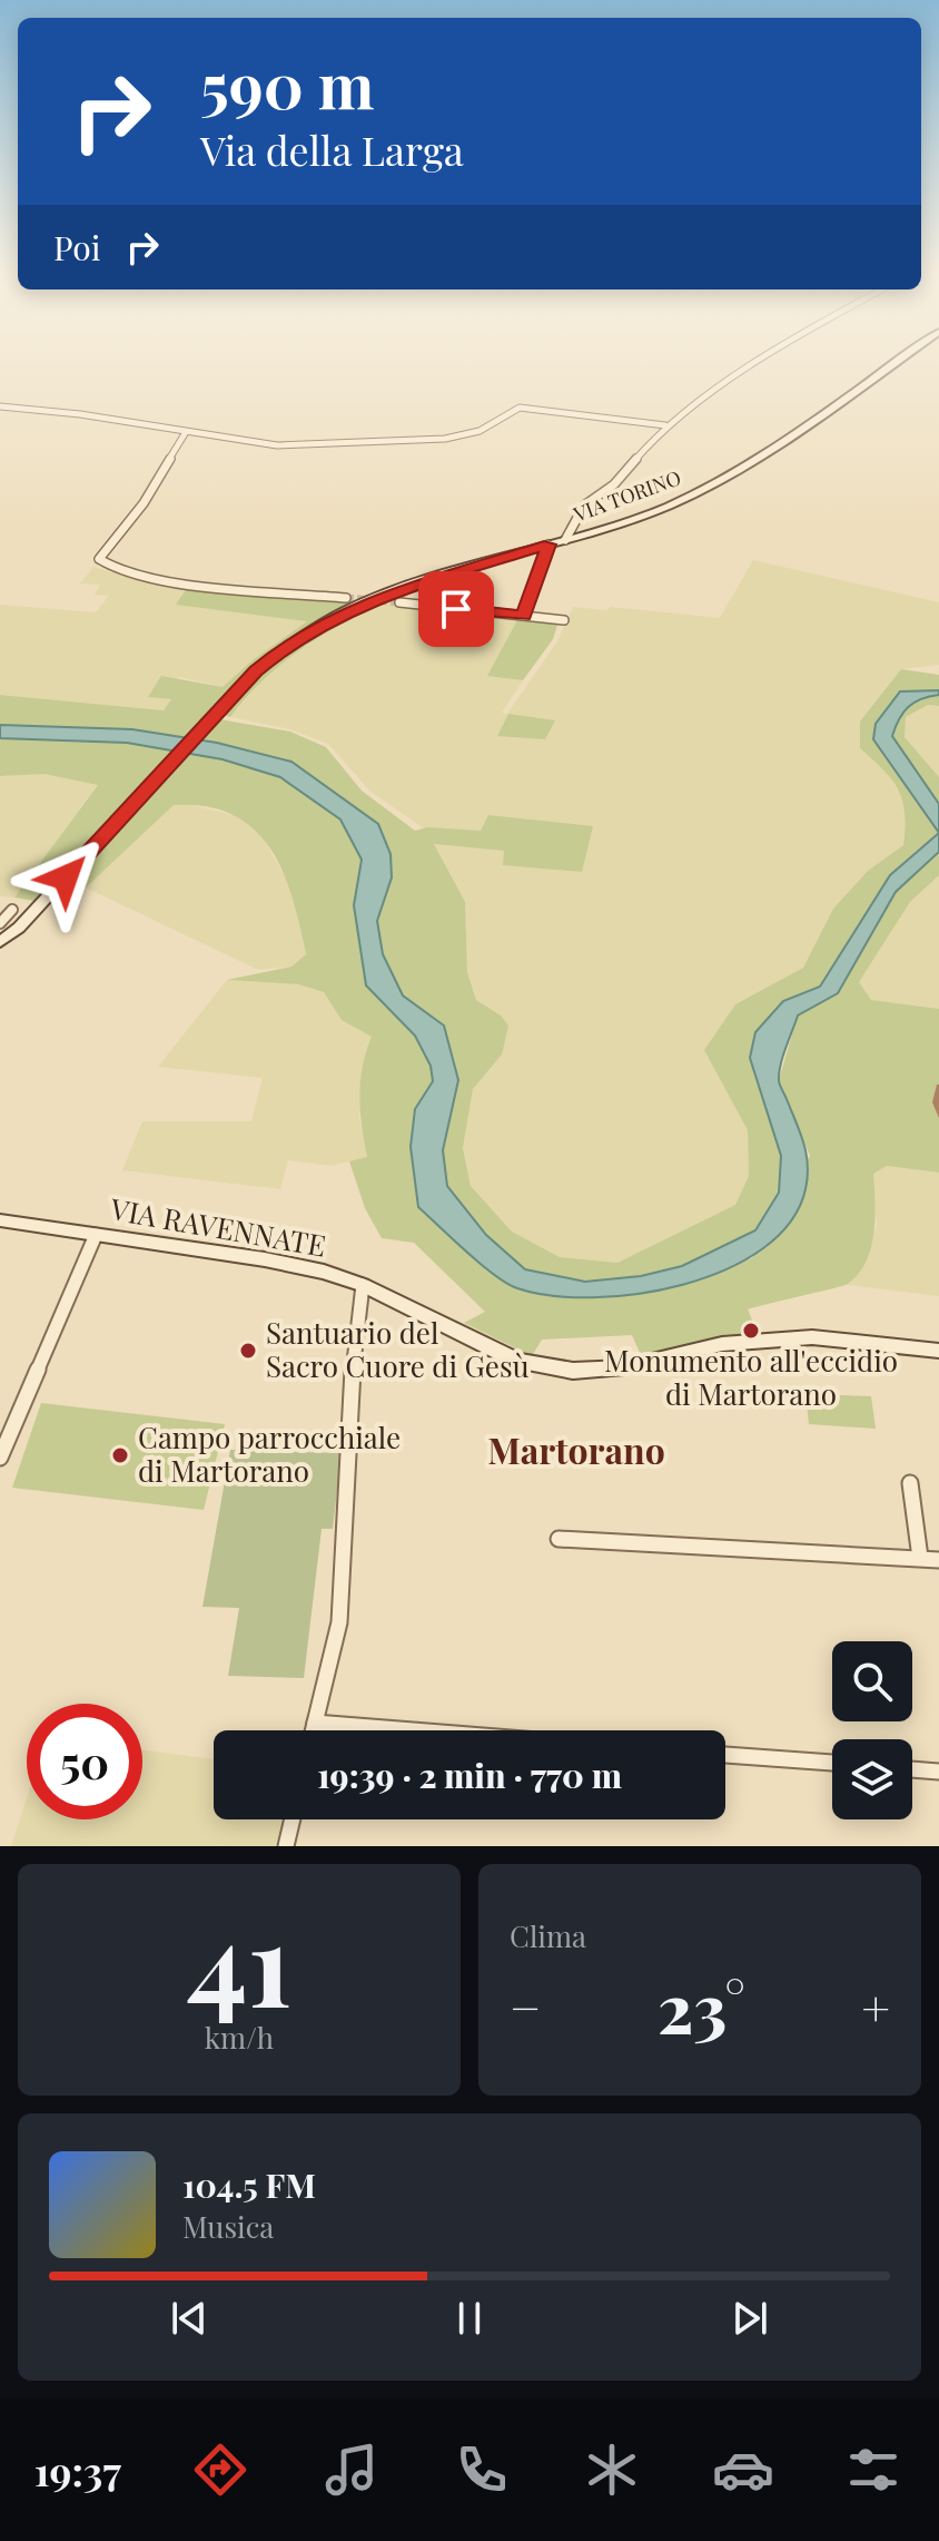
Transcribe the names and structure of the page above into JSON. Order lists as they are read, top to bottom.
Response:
{
  "streets": {
    "main road": ["VIA TORINO", "VIA RAVENNATE"]
  },
  "districts": ["Martorano"],
  "places": ["Monumento all'eccidio di Martorano", "Santuario del Sacro Cuore di Gesù", "Campo parrocchiale di Martorano"],
  "page": {
    "turn": ["590 m", "Via della Larga"],
    "then": "Poi",
    "limit": "50",
    "trip": "19:39 · 2 min · 770 m",
    "tile": [
      ["41", "km/h"],
      "Clima"
    ],
    "heat": ["−", "23°", "+"],
    "song": ["104.5 FM", "Musica"],
    "tabs": "19:37"
  }
}
